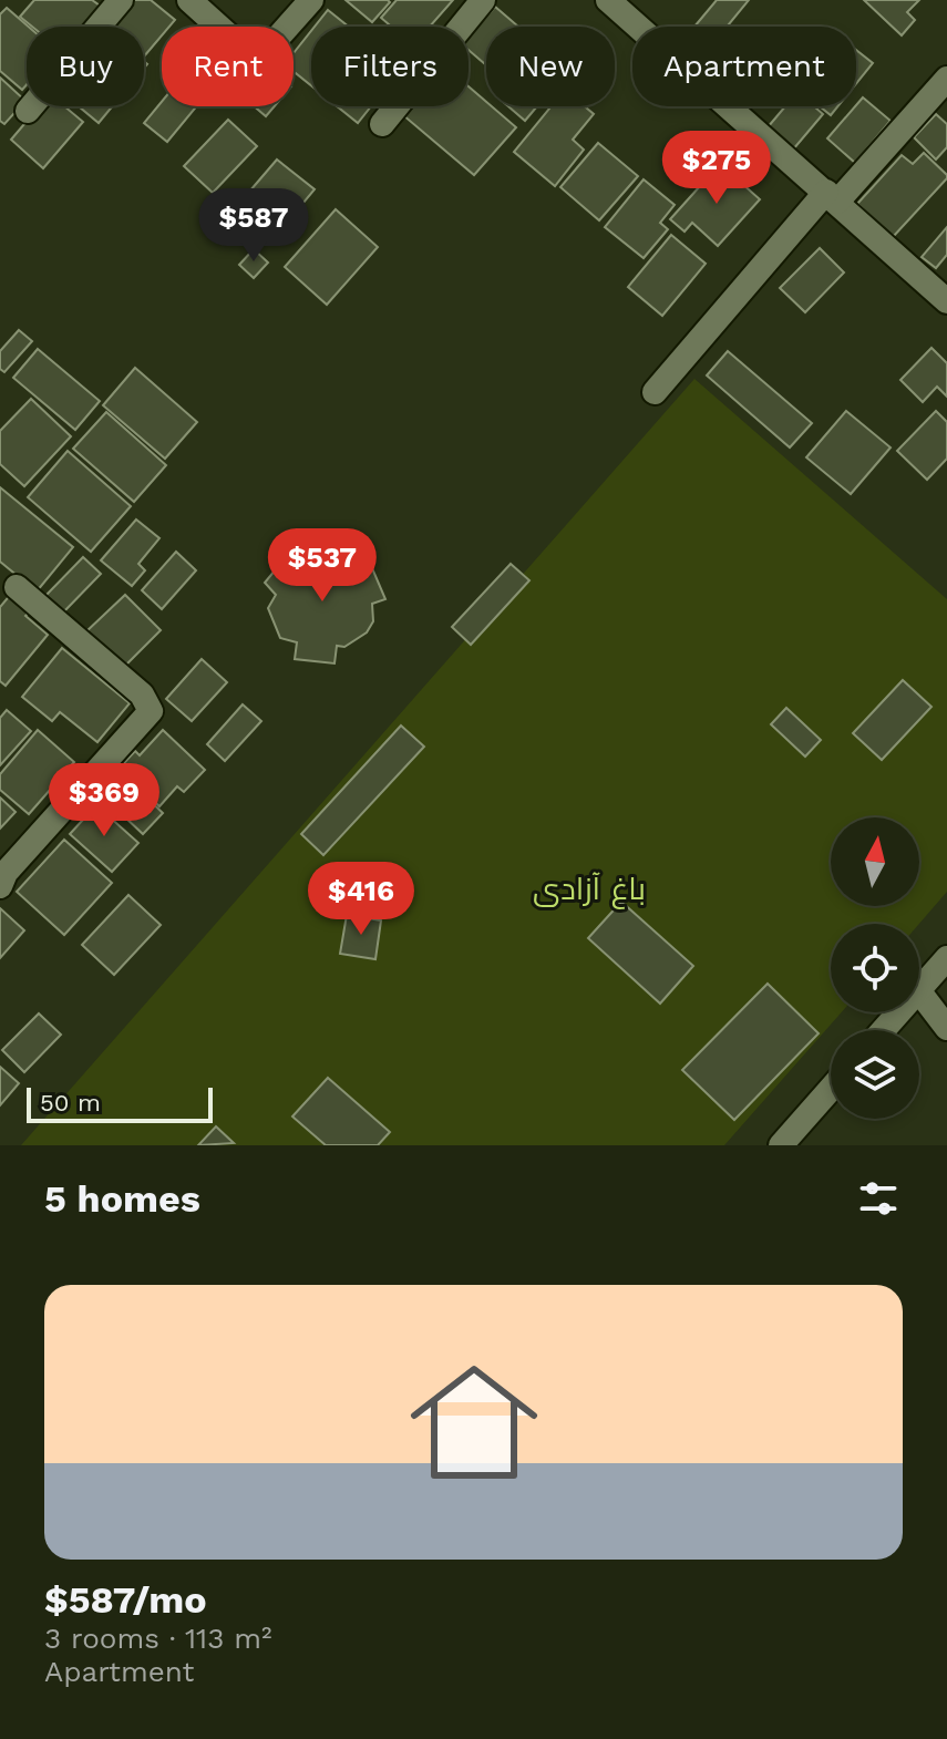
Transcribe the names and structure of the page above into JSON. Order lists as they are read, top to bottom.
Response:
{
  "parks": ["باغ آزادی"],
  "scale_bar": "50 m",
  "north": "top",
  "page": {
    "chip": [
      "Buy",
      "Rent",
      "Filters",
      "New",
      "Apartment"
    ],
    "price": [
      "$275",
      "$587",
      "$537",
      "$369",
      "$416"
    ],
    "scale": "50 m",
    "heading": "5 homes",
    "list": [
      {
        "name": "$587/mo",
        "note": "3 rooms · 113 m² · Apartment"
      }
    ]
  }
}
